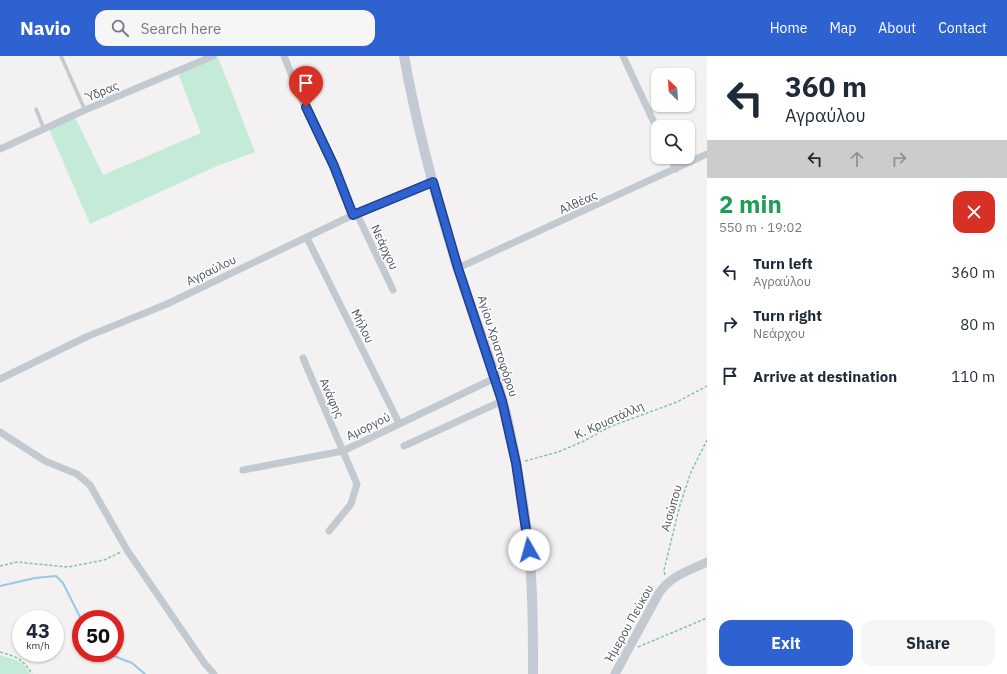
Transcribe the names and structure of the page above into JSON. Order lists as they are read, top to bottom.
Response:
{
  "streets": {
    "main road": ["Αγίου Χριστοφόρου"],
    "street": [
      "Ύδρας",
      "Αλθέας",
      "Νεάρχου",
      "Αγραύλου",
      "Μήλου",
      "Ανάφης",
      "Αμοργού",
      "Ήμερου Πεύκου"
    ],
    "path": ["Κ. Κρυστάλλη", "Αισώπου"]
  },
  "crossings": [
    ["Αλθέας", "Αγίου Χριστοφόρου"],
    ["Νεάρχου", "Αγραύλου"],
    ["Αγραύλου", "Μήλου"],
    ["Αγραύλου", "Αγίου Χριστοφόρου"],
    ["Μήλου", "Αμοργού"],
    ["Αγίου Χριστοφόρου", "Κ. Κρυστάλλη"],
    ["Αγίου Χριστοφόρου", "Αμοργού"],
    ["Ανάφης", "Αμοργού"],
    ["Αισώπου", "Ήμερου Πεύκου"]
  ],
  "north": "top left",
  "page": {
    "header": "Navio",
    "search": "Search here",
    "nav": [
      "Home",
      "Map",
      "About",
      "Contact"
    ],
    "turn": ["360 m", "Αγραύλου"],
    "heading": ["2 min", "550 m · 19:02"],
    "list": [
      {
        "name": "Turn left",
        "note": "Αγραύλου",
        "value": "360 m"
      },
      {
        "name": "Turn right",
        "note": "Νεάρχου",
        "value": "80 m"
      },
      {
        "name": "Arrive at destination",
        "value": "110 m"
      }
    ],
    "speed": "43 km/h",
    "limit": "50",
    "buttons": ["Exit", "Share"]
  }
}
